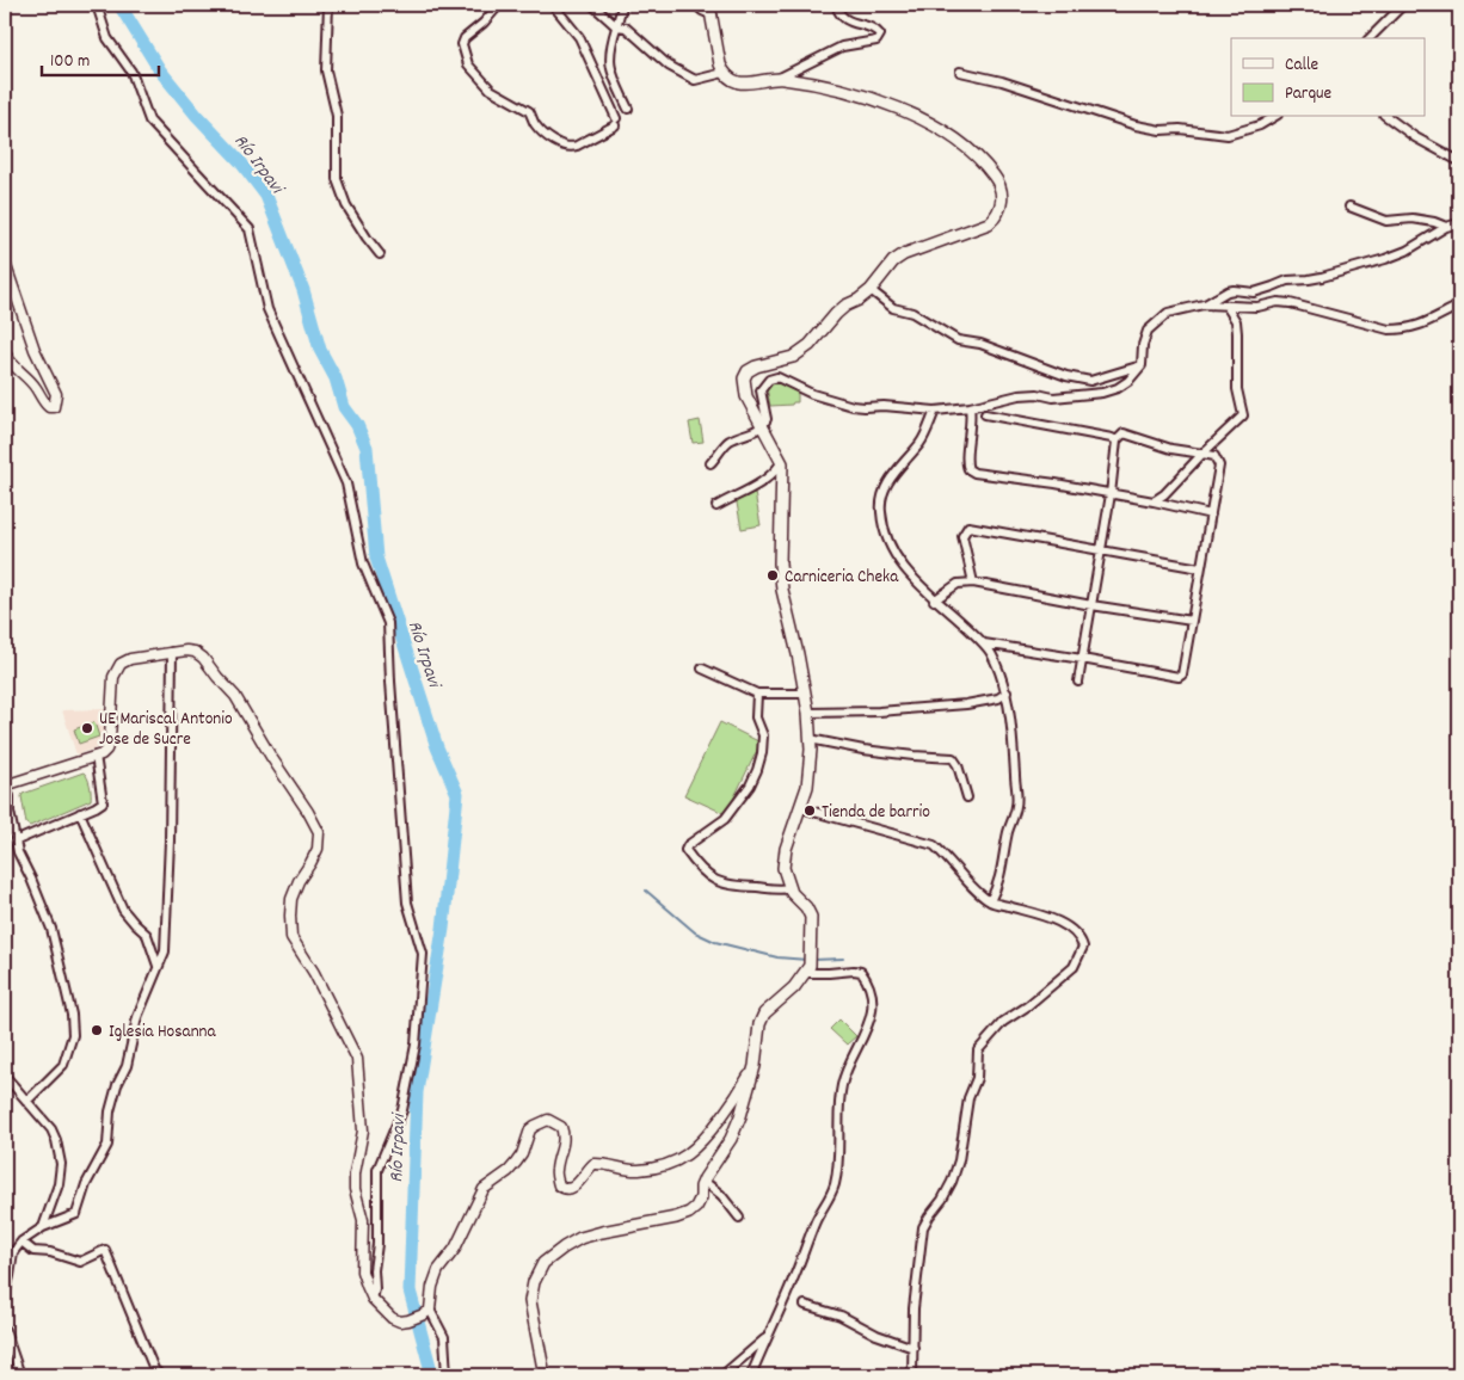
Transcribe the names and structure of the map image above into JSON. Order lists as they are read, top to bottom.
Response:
{
  "water": ["Río Irpavi"],
  "places": [
    "Carniceria Cheka",
    "UE Mariscal Antonio Jose de Sucre",
    "Tienda de barrio",
    "Iglesia Hosanna"
  ],
  "legend": ["Calle", "Parque"],
  "scale_bar": "100 m"
}
